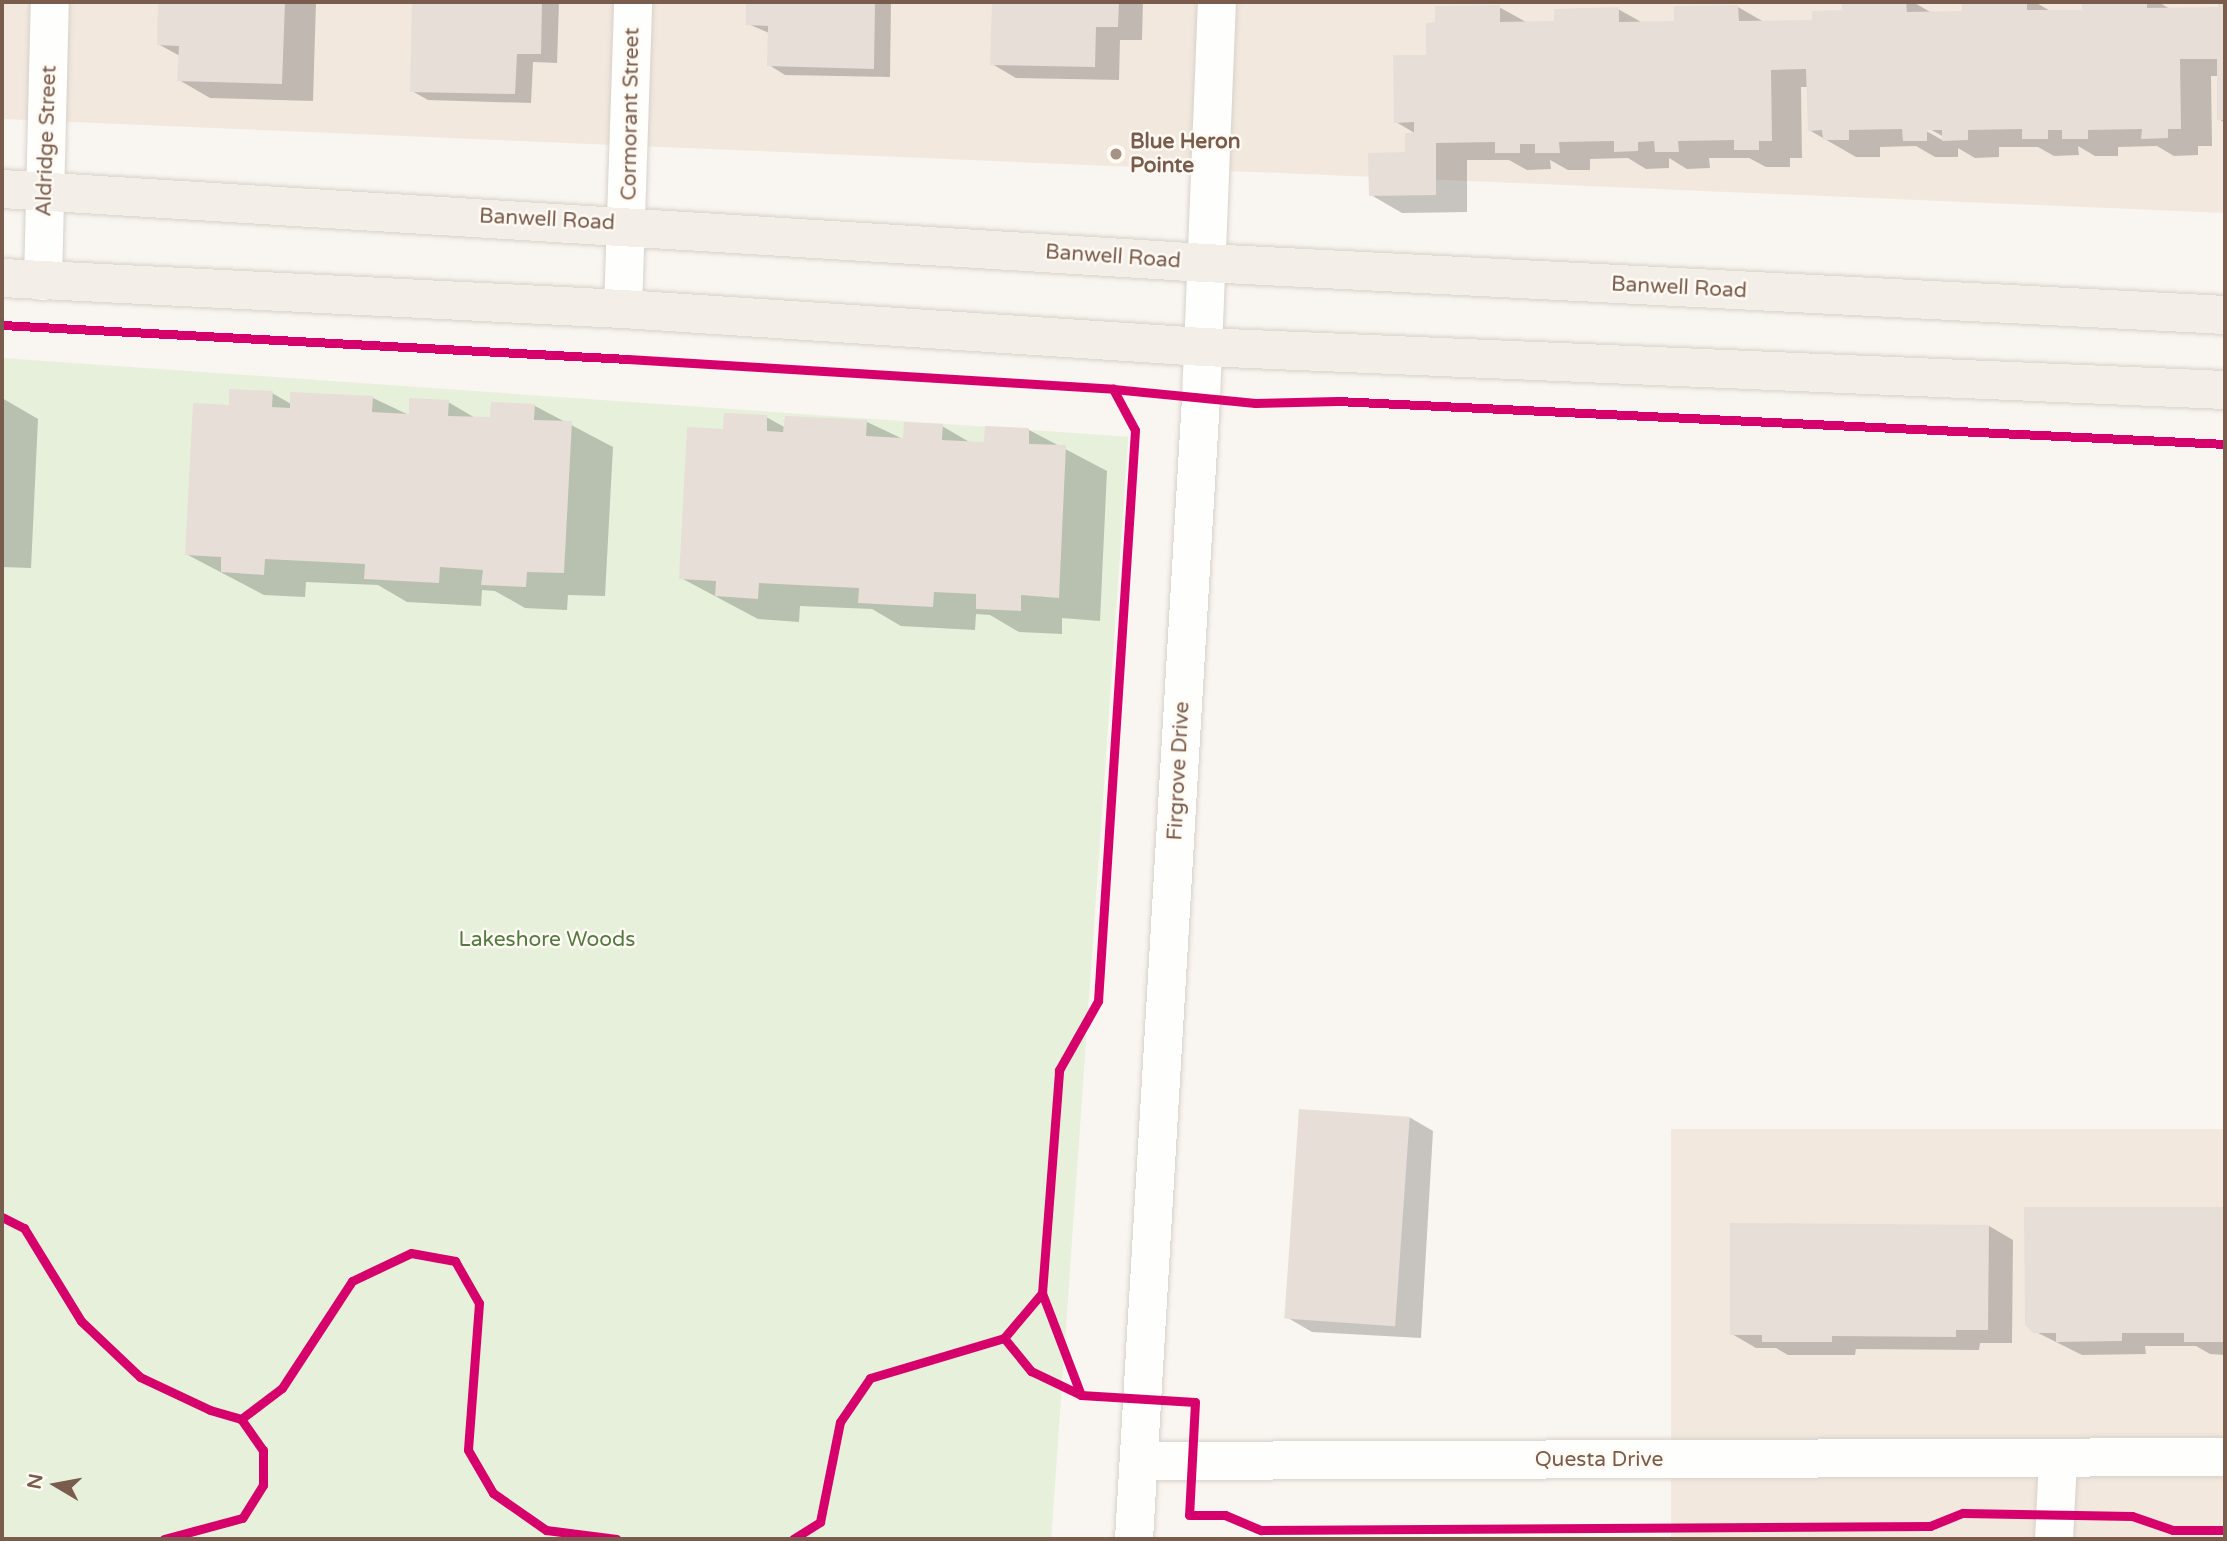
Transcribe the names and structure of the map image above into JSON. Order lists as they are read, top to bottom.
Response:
{
  "streets": {
    "main road": ["Banwell Road"],
    "street": [
      "Cormorant Street",
      "Aldridge Street",
      "Firgrove Drive",
      "Questa Drive"
    ]
  },
  "crossings": [
    ["Cormorant Street", "Banwell Road"],
    ["Aldridge Street", "Banwell Road"],
    ["Banwell Road", "Firgrove Drive"],
    ["Firgrove Drive", "Questa Drive"]
  ],
  "parks": ["Lakeshore Woods"],
  "places": ["Blue Heron Pointe"],
  "north": "left"
}
